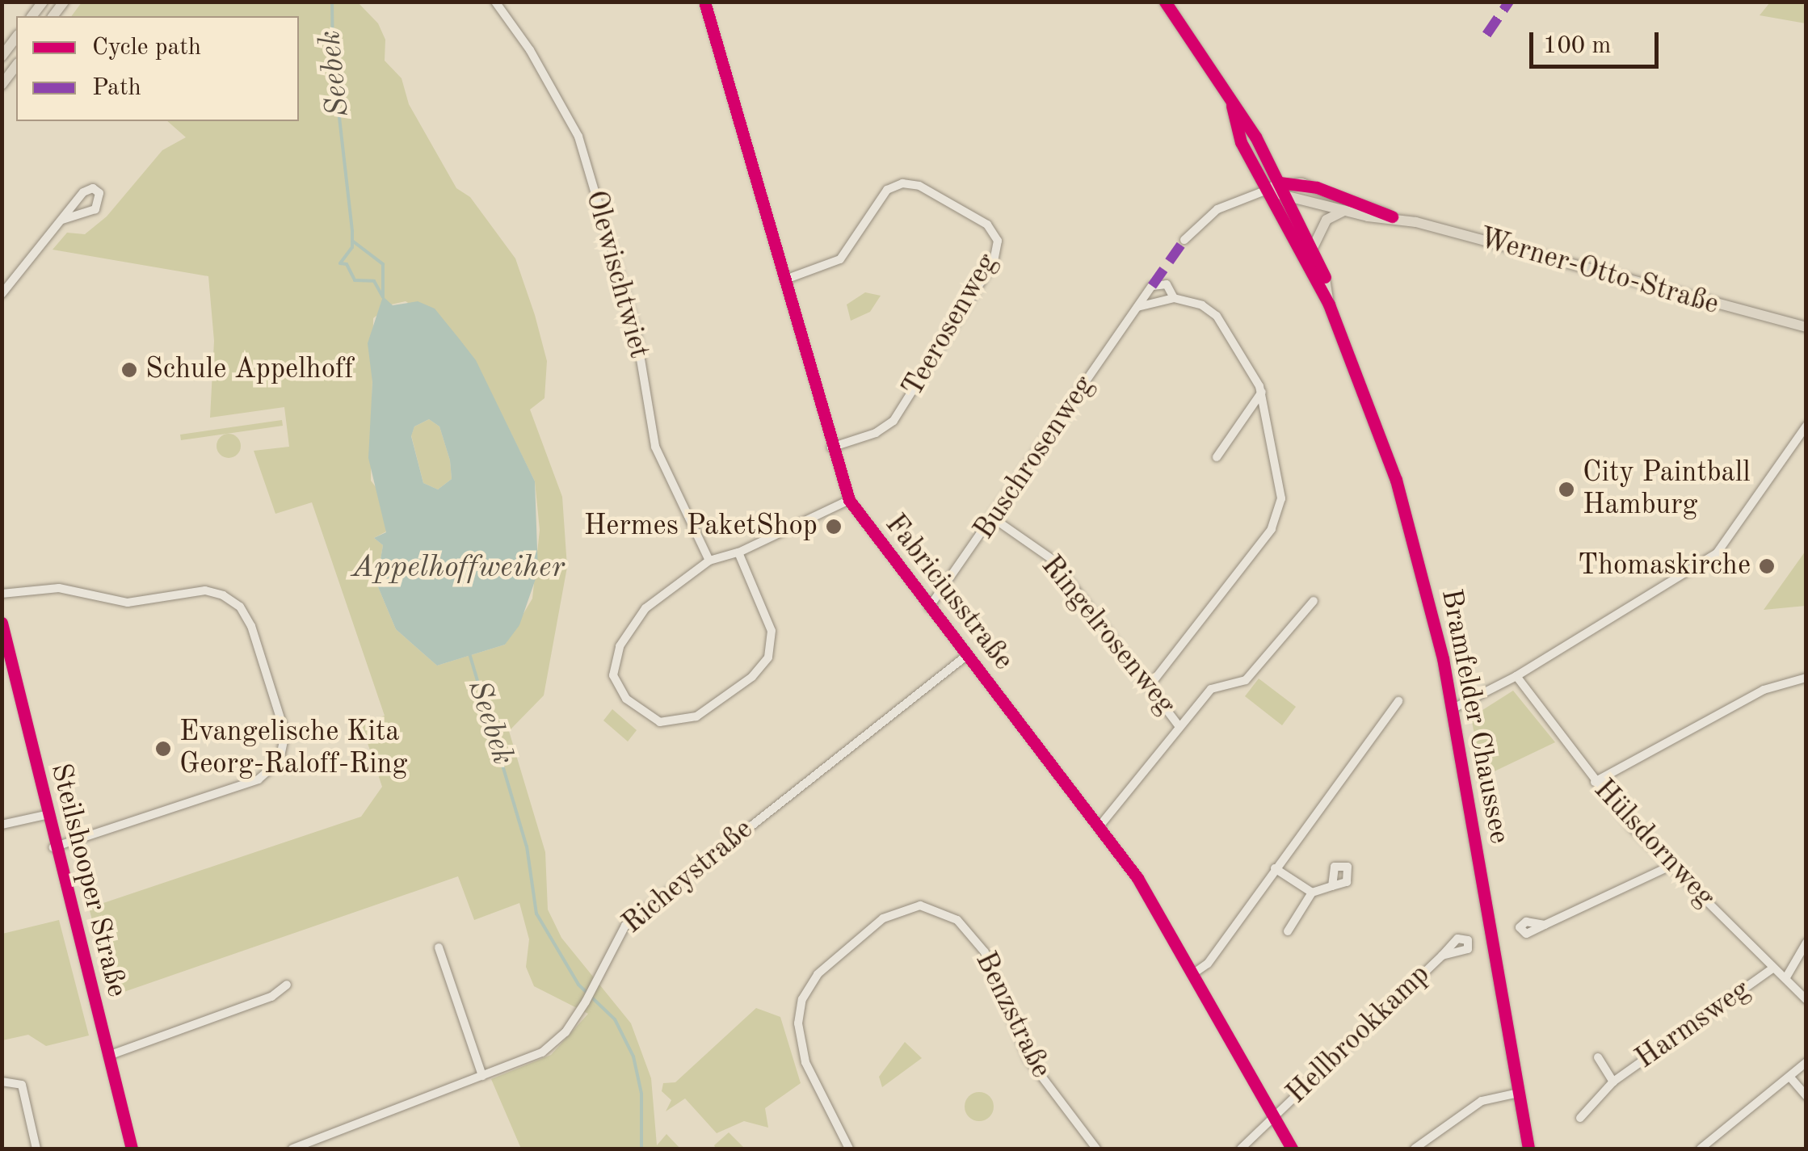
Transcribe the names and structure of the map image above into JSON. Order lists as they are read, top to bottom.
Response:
{
  "streets": {
    "main road": ["Werner-Otto-Straße", "Bramfelder Chaussee"],
    "street": [
      "Olewischtwiet",
      "Teerosenweg",
      "Buschrosenweg",
      "Fabriciusstraße",
      "Ringelrosenweg",
      "Hülsdornweg",
      "Richeystraße",
      "Steilshooper Straße",
      "Benzstraße",
      "Harmsweg",
      "Hellbrookkamp"
    ]
  },
  "crossings": [
    ["Werner-Otto-Straße", "Bramfelder Chaussee"],
    ["Teerosenweg", "Fabriciusstraße"],
    ["Buschrosenweg", "Fabriciusstraße"],
    ["Buschrosenweg", "Ringelrosenweg"],
    ["Fabriciusstraße", "Richeystraße"],
    ["Fabriciusstraße", "Hellbrookkamp"],
    ["Hülsdornweg", "Harmsweg"]
  ],
  "water": ["Seebek", "Appelhoffweiher"],
  "places": [
    "Schule Appelhoff",
    "City Paintball Hamburg",
    "Hermes PaketShop",
    "Thomaskirche",
    "Evangelische Kita Georg-Raloff-Ring"
  ],
  "legend": ["Cycle path", "Path"],
  "scale_bar": "100 m"
}
